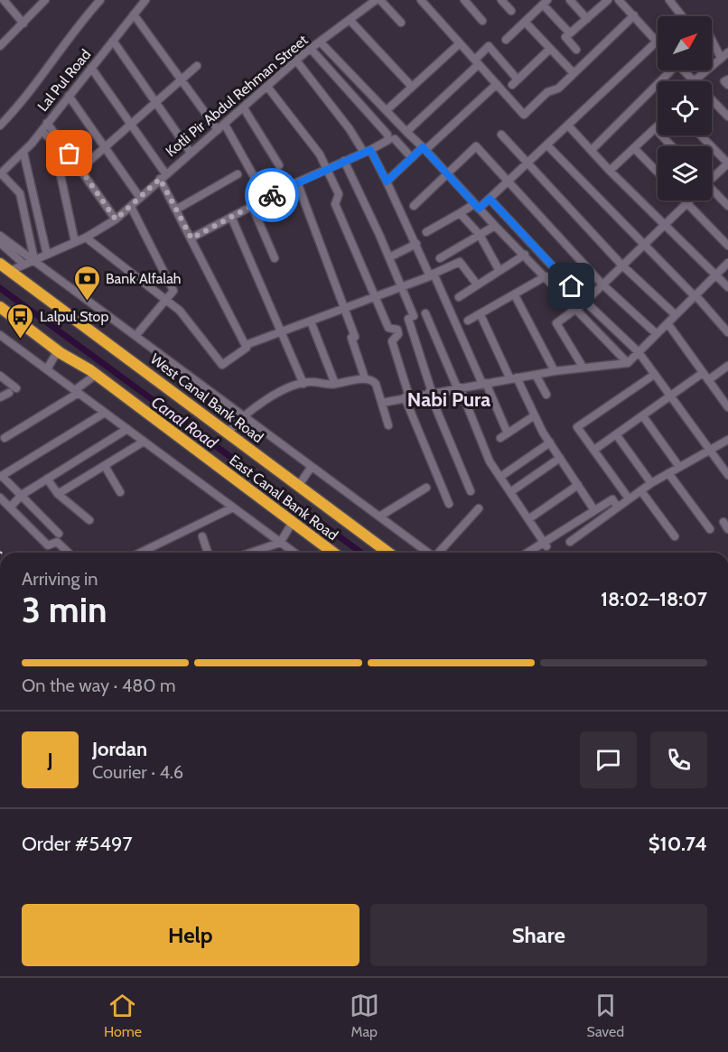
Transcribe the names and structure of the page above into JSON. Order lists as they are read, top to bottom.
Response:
{
  "streets": {
    "highway": ["West Canal Bank Road", "East Canal Bank Road"],
    "street": ["Lal Pul Road", "Kotli Pir Abdul Rehman Street"]
  },
  "crossings": [
    ["Kotli Pir Abdul Rehman Street", "West Canal Bank Road"]
  ],
  "districts": ["Nabi Pura"],
  "water": ["Canal Road"],
  "places": {
    "bank": ["Bank Alfalah"],
    "bus stop": ["Lalpul Stop"]
  },
  "north": "top right",
  "page": {
    "heading": ["3 min", "Arriving in", "18:02–18:07"],
    "panel": [
      "Jordan",
      "Courier · 4.6",
      "Order #5497",
      "$10.74"
    ],
    "bar": "On the way · 480 m",
    "round": "J",
    "buttons": ["Help", "Share"],
    "tabs": ["Home", "Map", "Saved"]
  }
}
